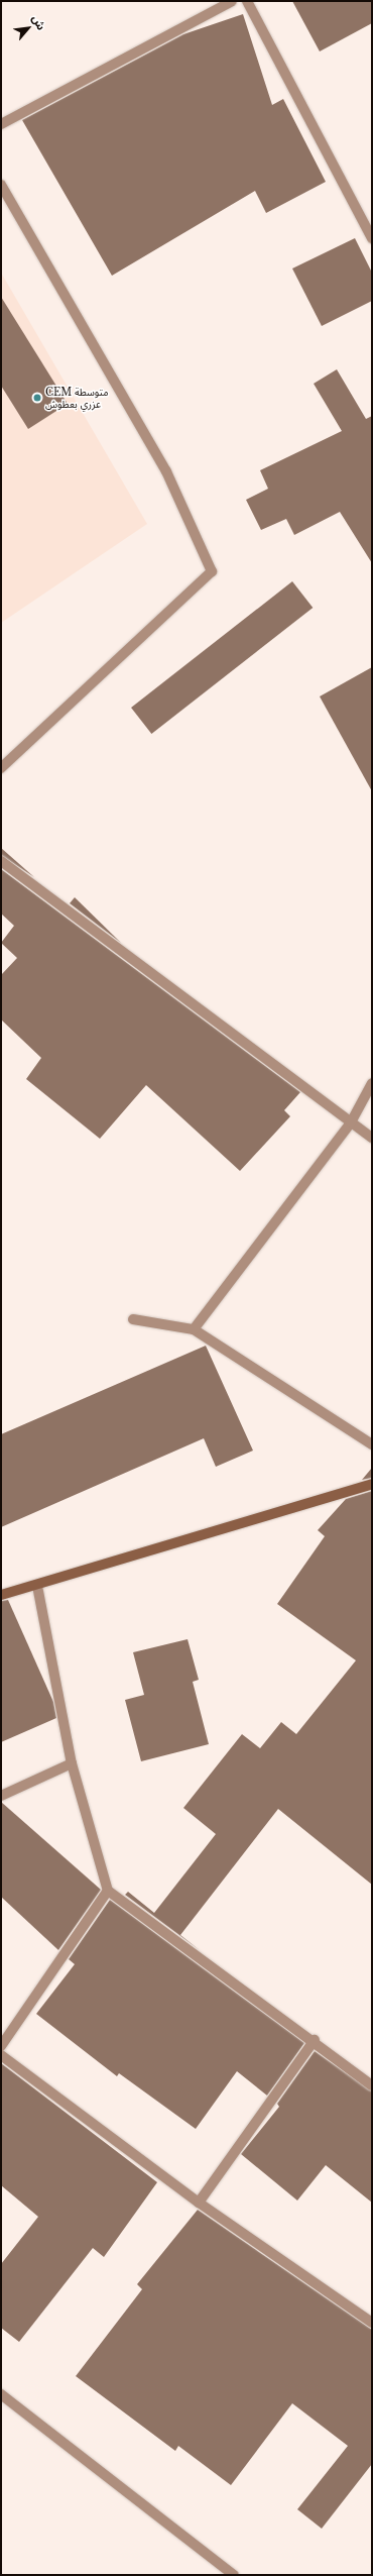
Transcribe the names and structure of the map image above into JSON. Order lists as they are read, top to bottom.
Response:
{
  "places": ["CEM متوسطة عزري بعطوش"],
  "north": "top right"
}
